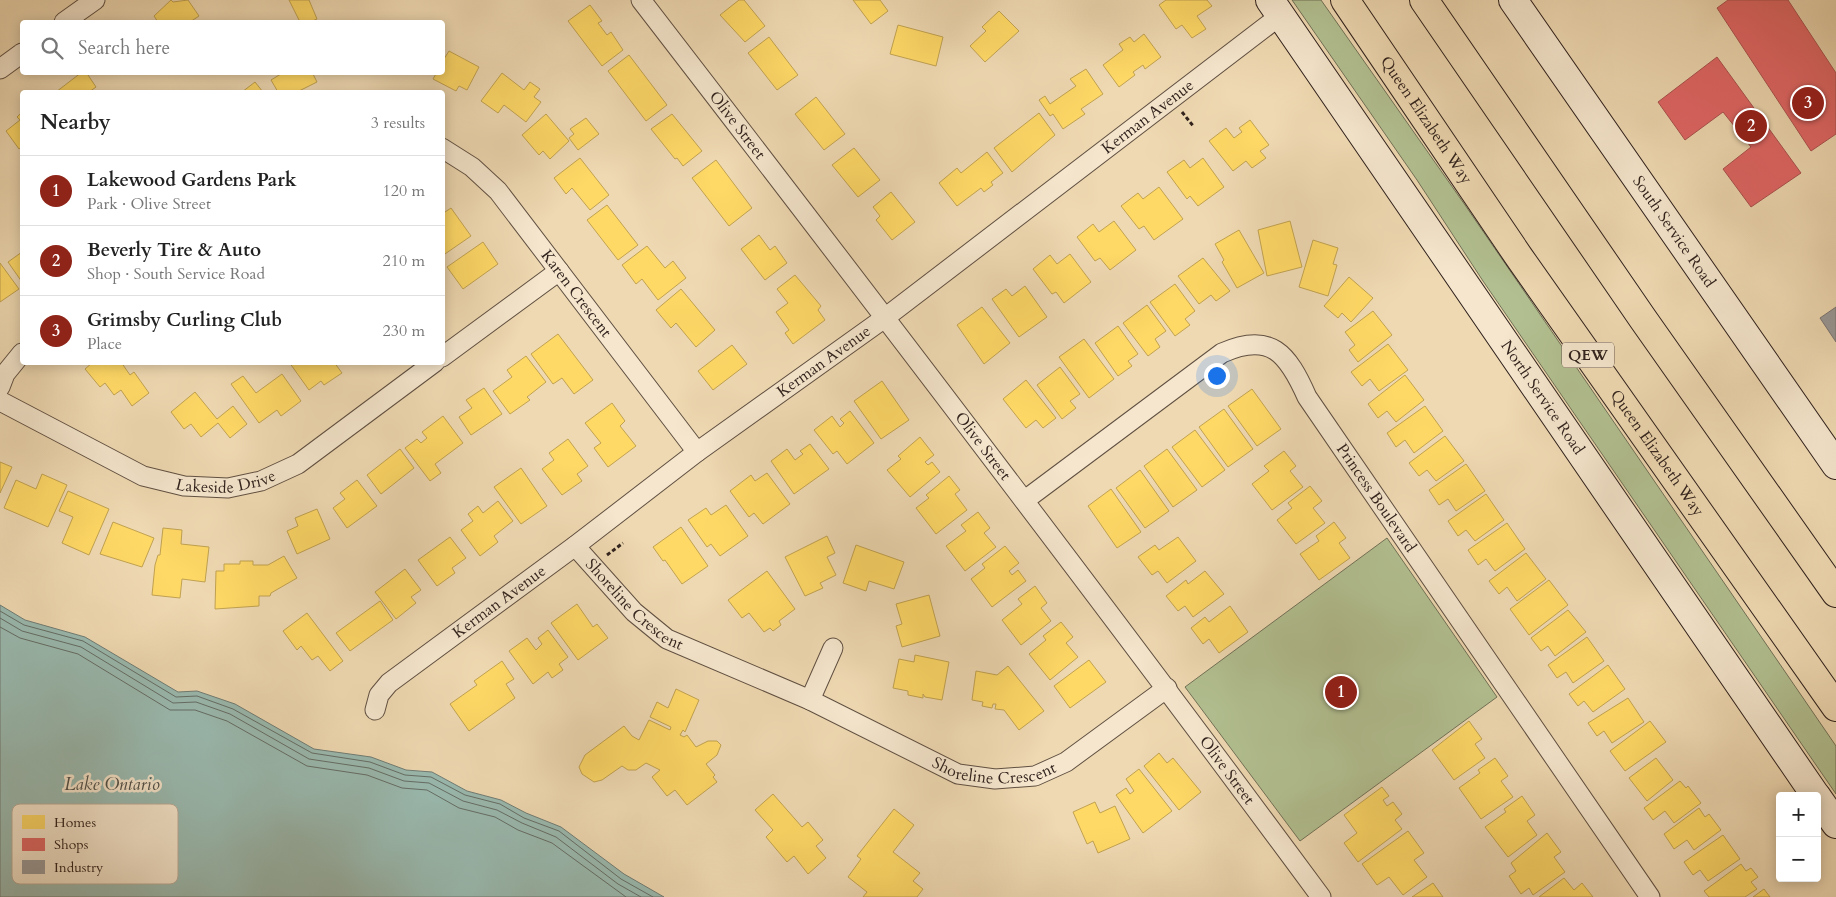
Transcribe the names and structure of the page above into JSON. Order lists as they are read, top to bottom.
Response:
{
  "streets": {
    "highway": ["Queen Elizabeth Way", "QEW"],
    "street": [
      "Kerman Avenue",
      "Olive Street",
      "South Service Road",
      "Karen Crescent",
      "North Service Road",
      "Lakeside Drive",
      "Princess Boulevard",
      "Shoreline Crescent"
    ]
  },
  "crossings": [
    ["Kerman Avenue", "Olive Street"],
    ["Kerman Avenue", "Karen Crescent"],
    ["Kerman Avenue", "North Service Road"],
    ["Kerman Avenue", "Shoreline Crescent"],
    ["Olive Street", "Princess Boulevard"],
    ["Olive Street", "Shoreline Crescent"]
  ],
  "water": ["Lake Ontario"],
  "legend": ["Homes", "Shops", "Industry"],
  "page": {
    "search": "Search here",
    "pins": ["3", "2", "1"],
    "heading": ["Nearby", "3 results"],
    "list": [
      {
        "mark": "1",
        "name": "Lakewood Gardens Park",
        "note": "Park · Olive Street",
        "value": "120 m"
      },
      {
        "mark": "2",
        "name": "Beverly Tire & Auto",
        "note": "Shop · South Service Road",
        "value": "210 m"
      },
      {
        "mark": "3",
        "name": "Grimsby Curling Club",
        "note": "Place",
        "value": "230 m"
      }
    ],
    "map_buttons": ["+", "−"]
  }
}
